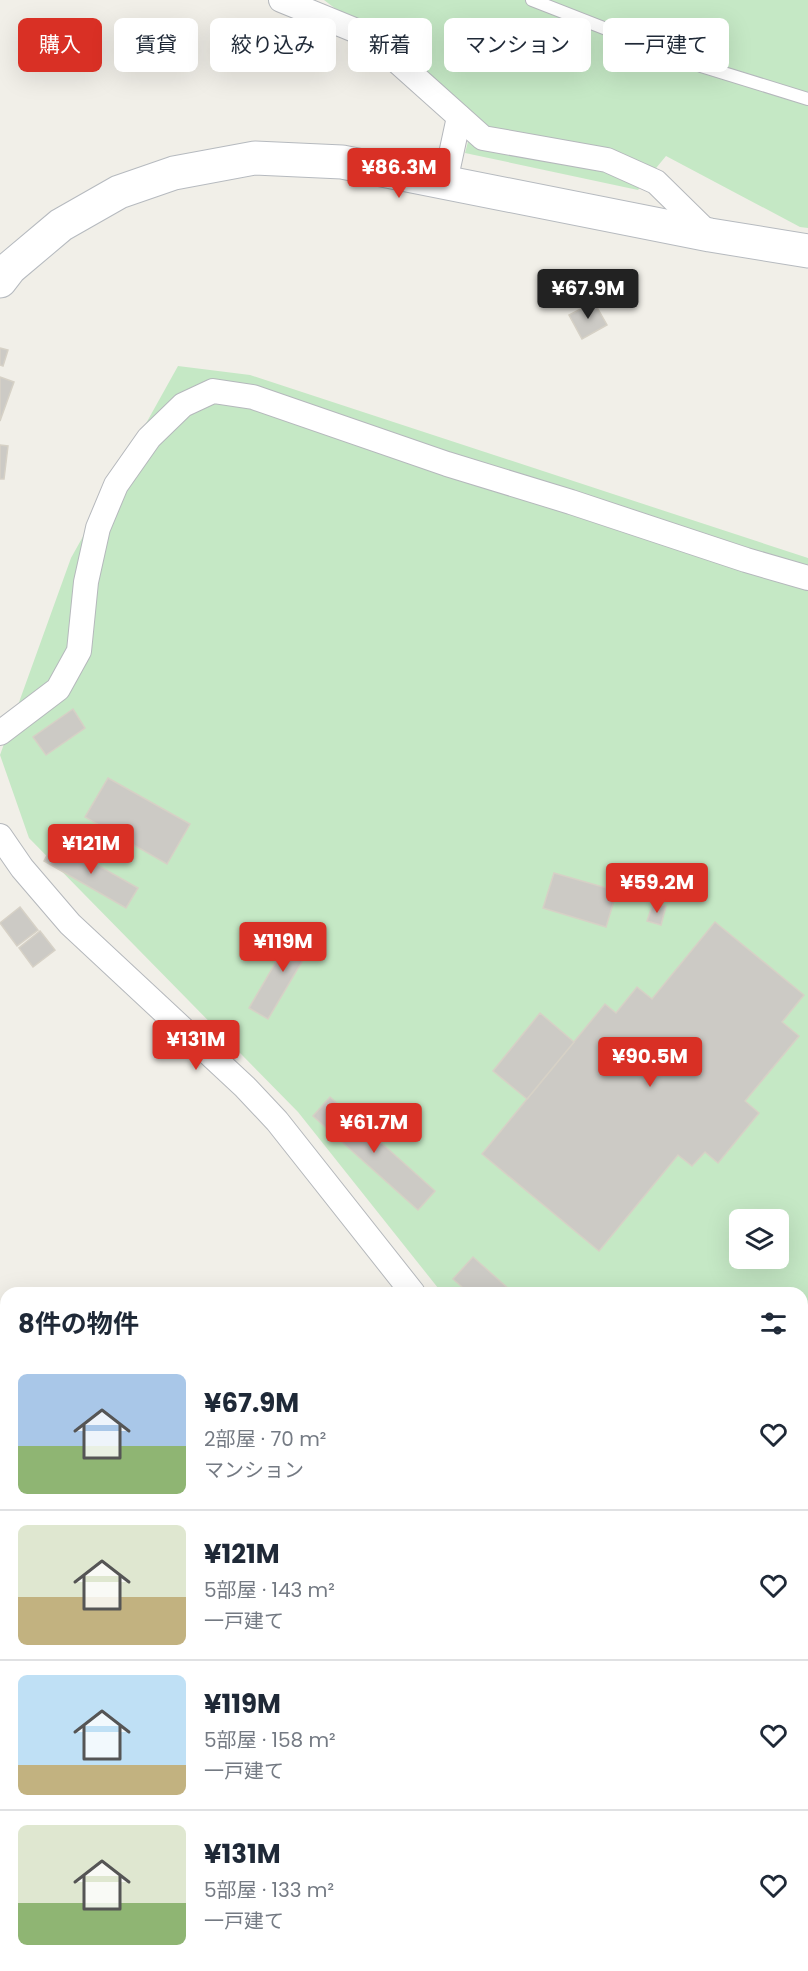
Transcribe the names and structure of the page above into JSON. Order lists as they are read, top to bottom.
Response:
{
  "page": {
    "chip": [
      "購入",
      "賃貸",
      "絞り込み",
      "新着",
      "マンション",
      "一戸建て"
    ],
    "price": [
      "¥86.3M",
      "¥67.9M",
      "¥121M",
      "¥59.2M",
      "¥119M",
      "¥131M",
      "¥90.5M",
      "¥61.7M"
    ],
    "heading": "8件の物件",
    "list": [
      {
        "name": "¥67.9M",
        "note": "2部屋 · 70 m² · マンション"
      },
      {
        "name": "¥121M",
        "note": "5部屋 · 143 m² · 一戸建て"
      },
      {
        "name": "¥119M",
        "note": "5部屋 · 158 m² · 一戸建て"
      },
      {
        "name": "¥131M",
        "note": "5部屋 · 133 m² · 一戸建て"
      }
    ]
  }
}
